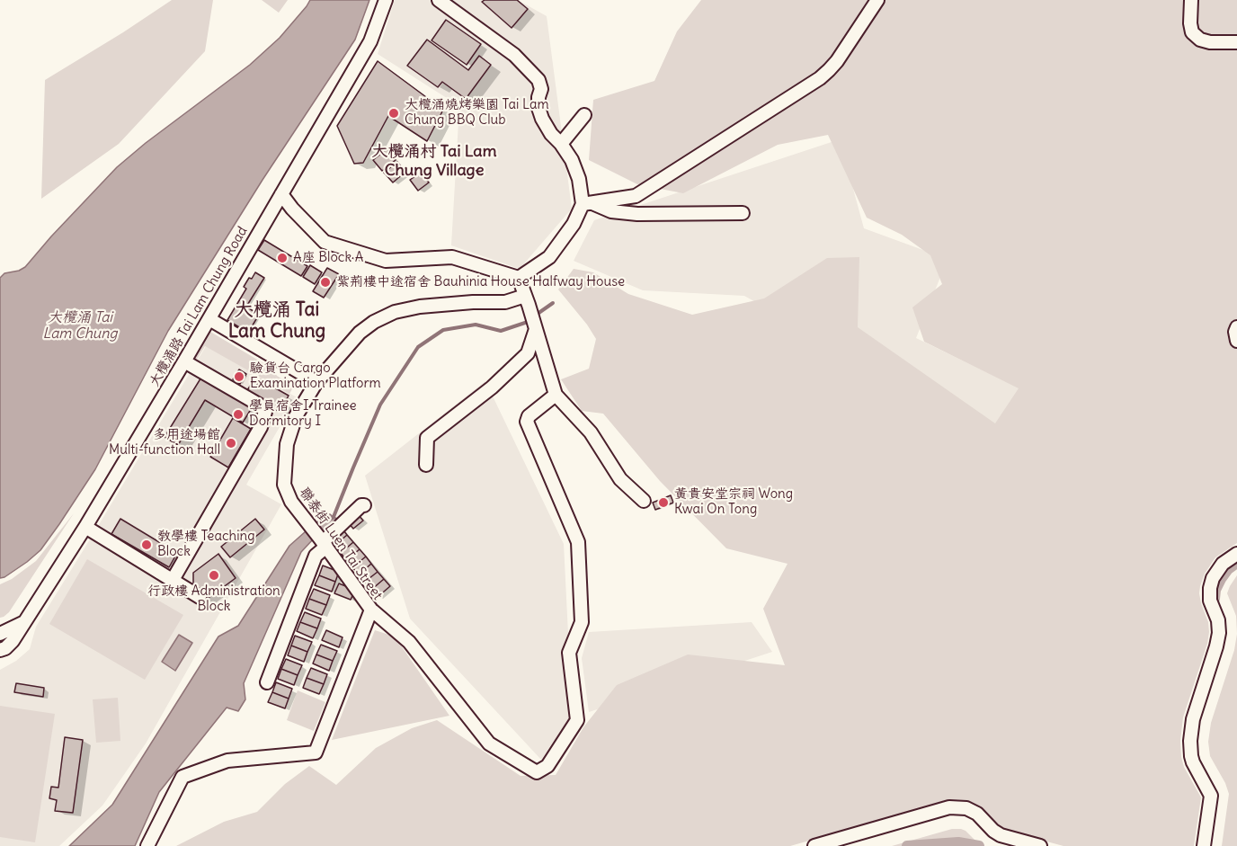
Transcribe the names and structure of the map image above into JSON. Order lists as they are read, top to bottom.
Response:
{
  "streets": {
    "street": ["大欖涌路 Tai Lam Chung Road", "聯泰街 Luen Tai Street"]
  },
  "districts": ["大欖涌村 Tai Lam Chung Village", "大欖涌 Tai Lam Chung"],
  "water": ["大欖涌 Tai Lam Chung"],
  "places": [
    "大欖涌燒烤樂園 Tai Lam Chung BBQ Club",
    "A座 Block A",
    "紫荊樓中途宿舍 Bauhinia House Halfway House",
    "驗貨台 Cargo Examination Platform",
    "學員宿舍I Trainee Dormitory I",
    "多用途場館 Multi-function Hall",
    "黃貴安堂宗祠 Wong Kwai On Tong",
    "教學樓 Teaching Block",
    "行政樓 Administration Block"
  ]
}
